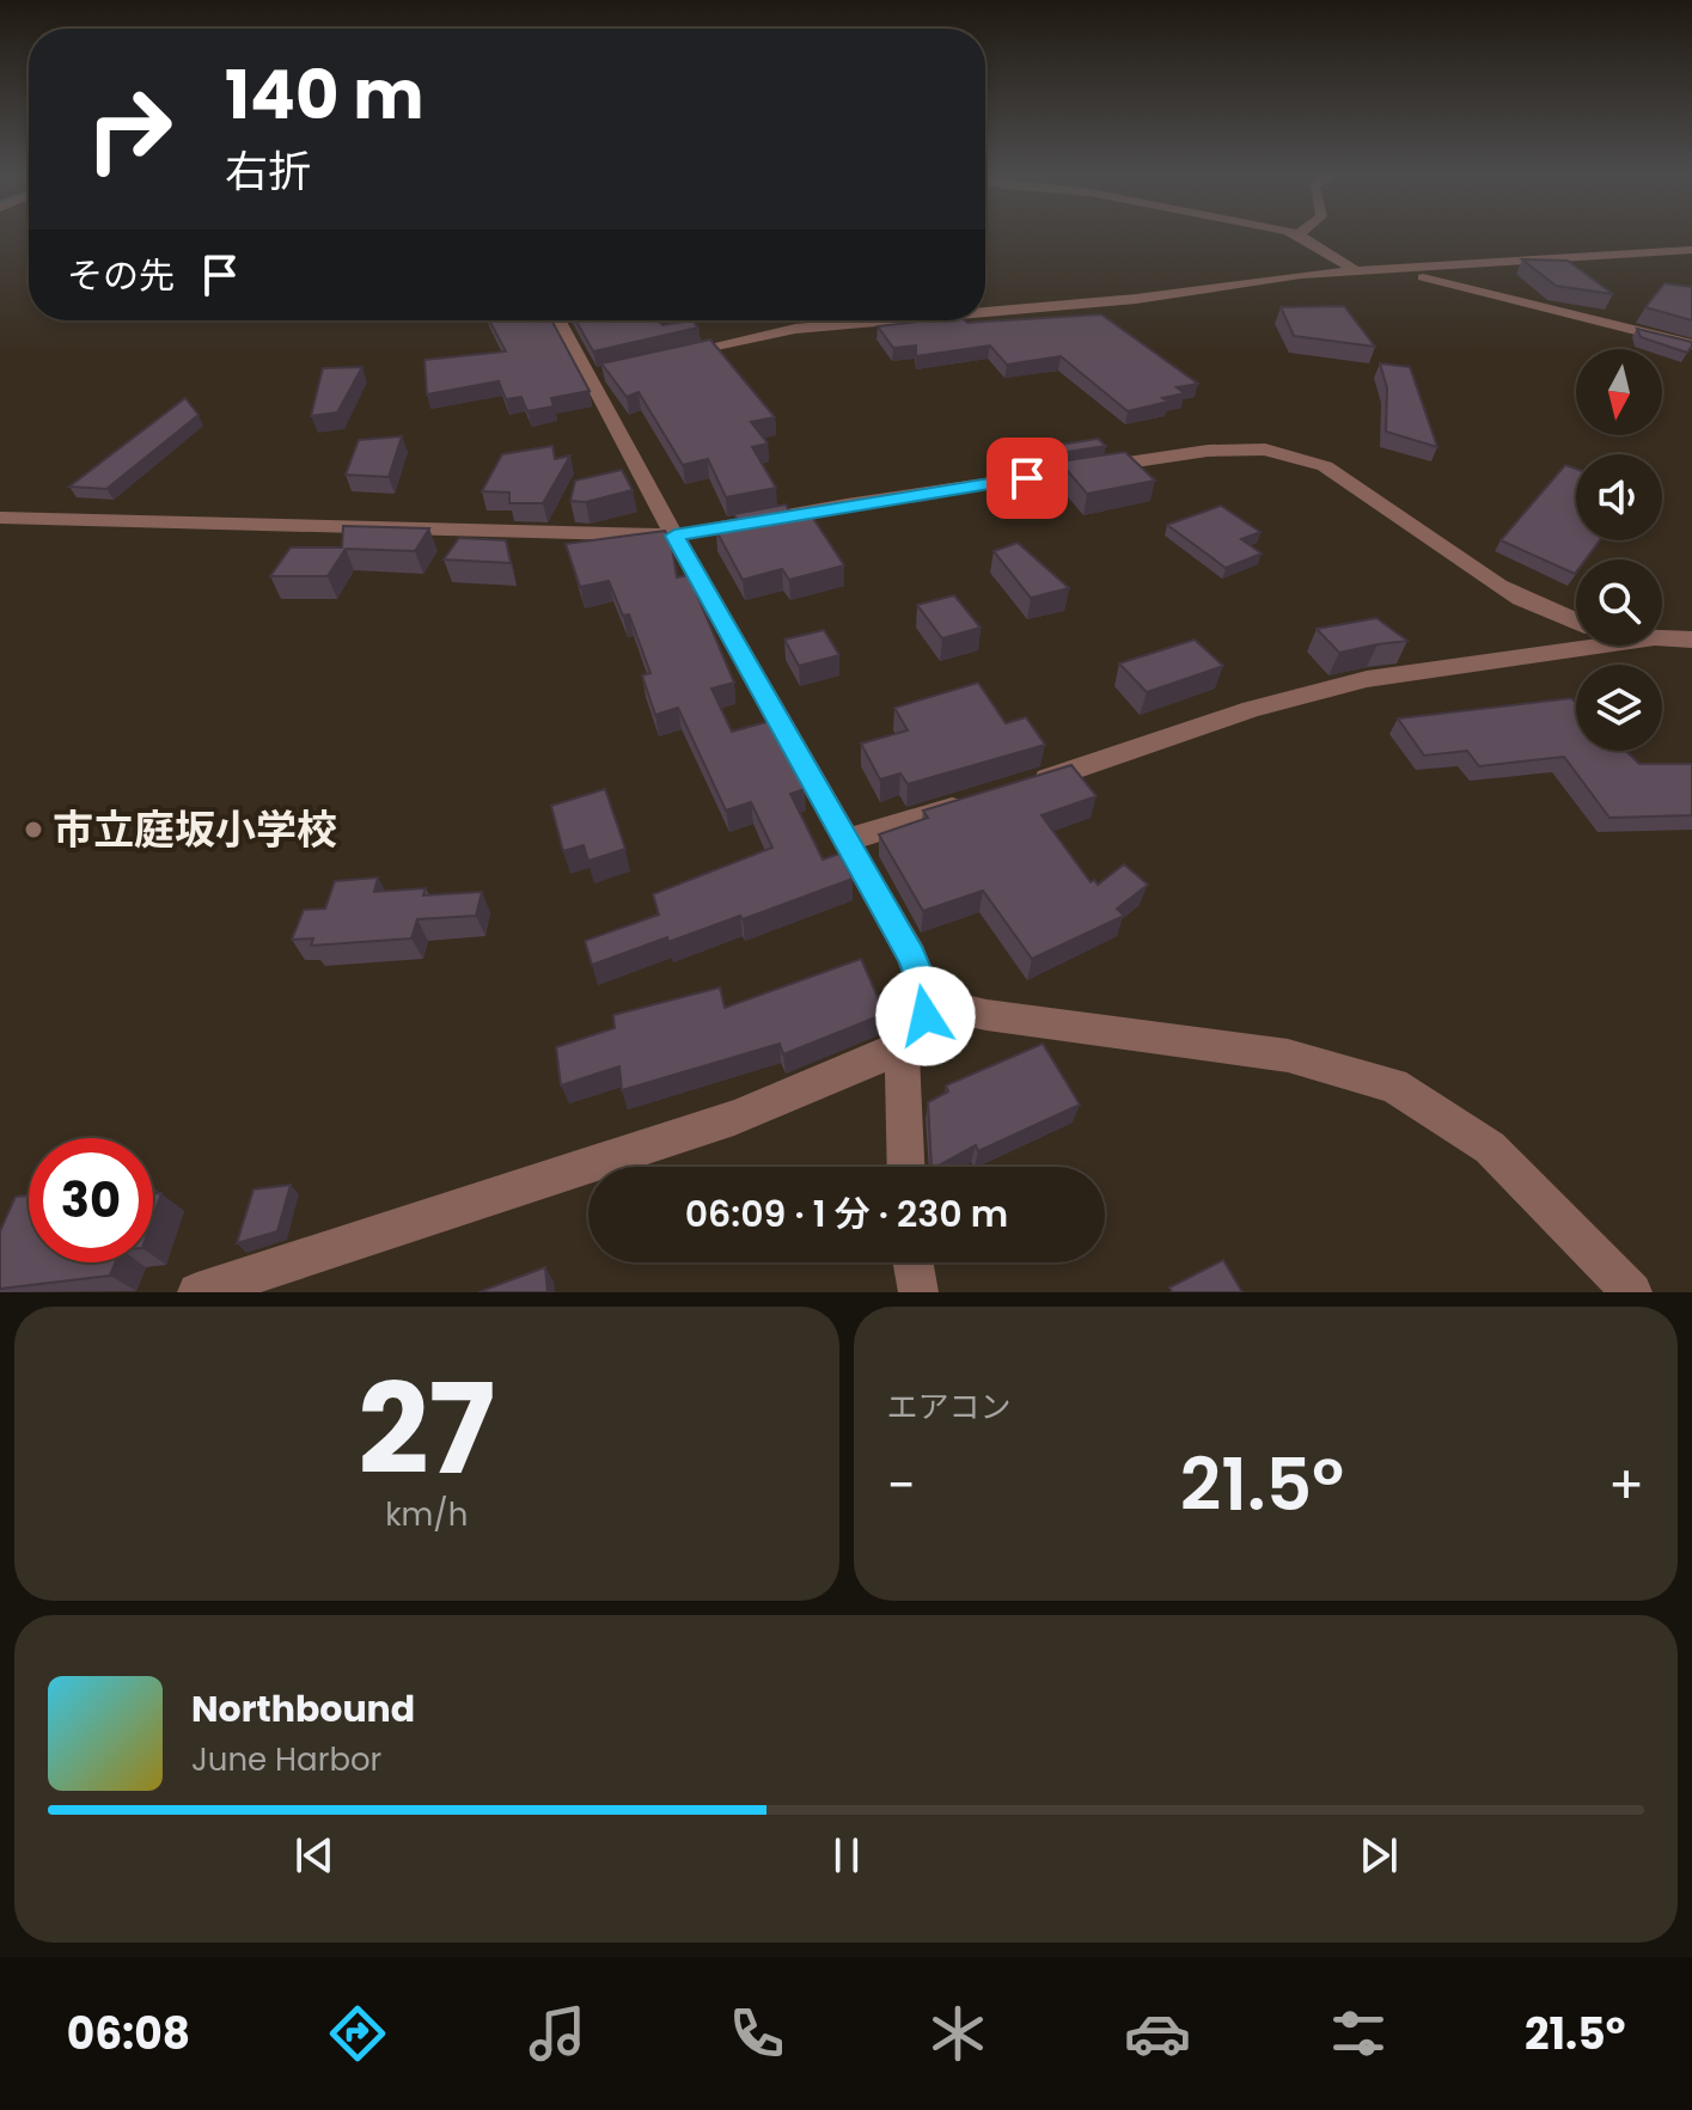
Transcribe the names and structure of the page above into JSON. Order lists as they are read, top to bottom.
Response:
{
  "places": ["市立庭坂小学校"],
  "north": "bottom",
  "page": {
    "turn": ["140 m", "右折"],
    "then": "その先",
    "limit": "30",
    "trip": "06:09 · 1 分 · 230 m",
    "tile": [
      ["27", "km/h"],
      "エアコン"
    ],
    "heat": ["−", "21.5°", "+"],
    "song": ["Northbound", "June Harbor"],
    "tabs": ["06:08", "21.5°"]
  }
}
